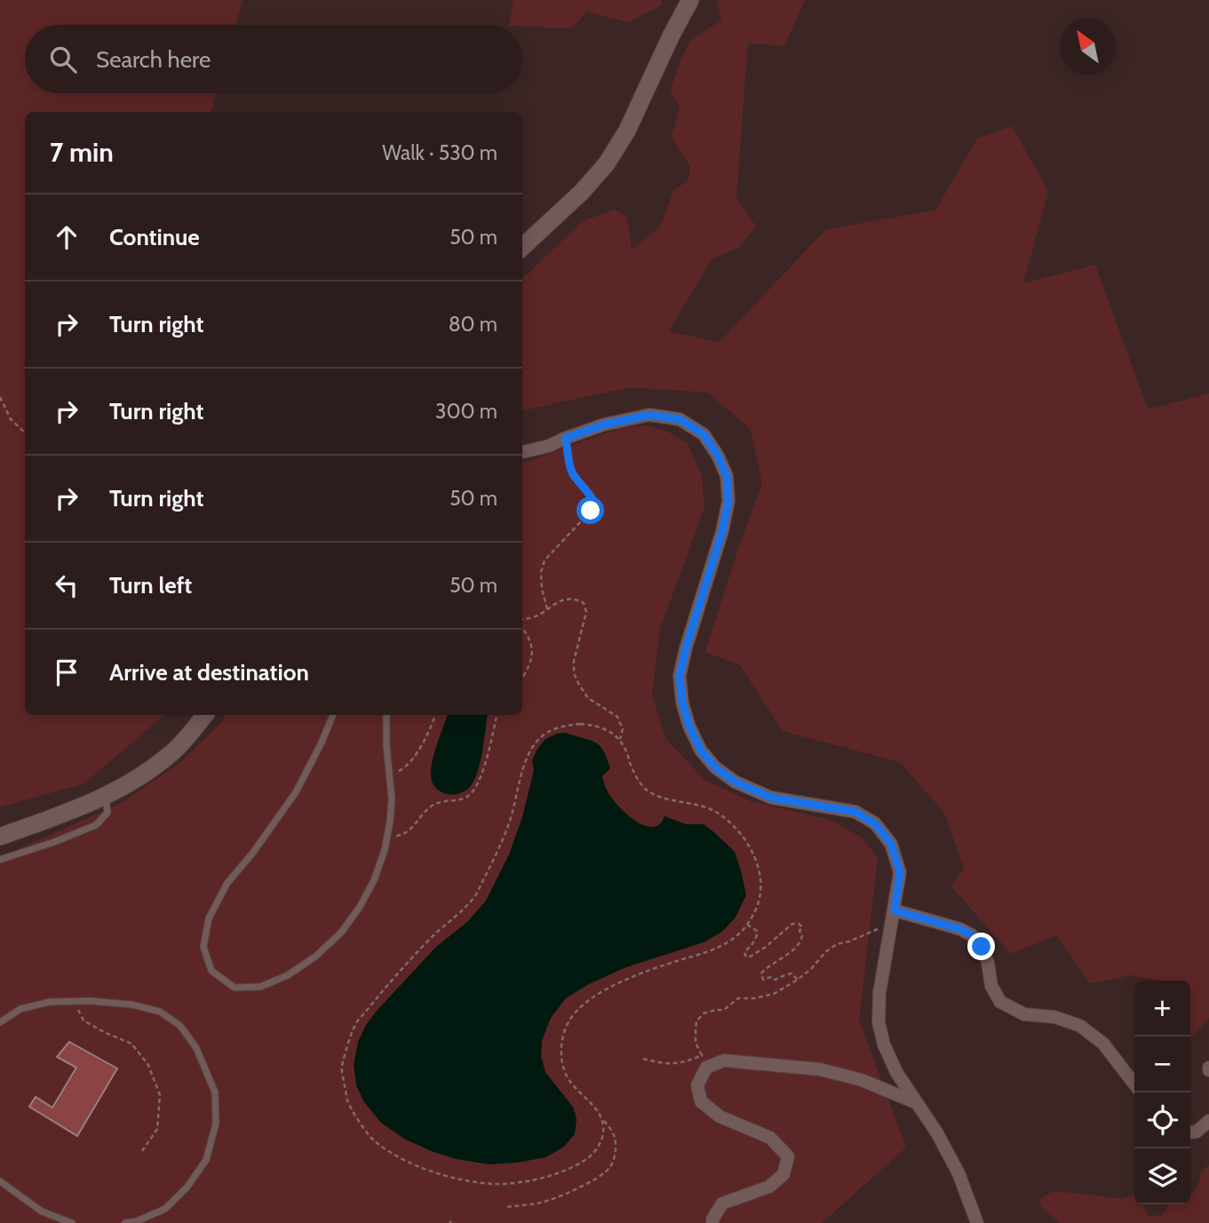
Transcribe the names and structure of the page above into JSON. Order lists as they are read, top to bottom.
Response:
{
  "north": "top left",
  "page": {
    "search": "Search here",
    "heading": ["7 min", "Walk · 530 m"],
    "list": [
      ["Continue", "50 m"],
      ["Turn right", "80 m"],
      ["Turn right", "300 m"],
      ["Turn right", "50 m"],
      ["Turn left", "50 m"],
      "Arrive at destination"
    ],
    "map_buttons": ["+", "−"]
  }
}
